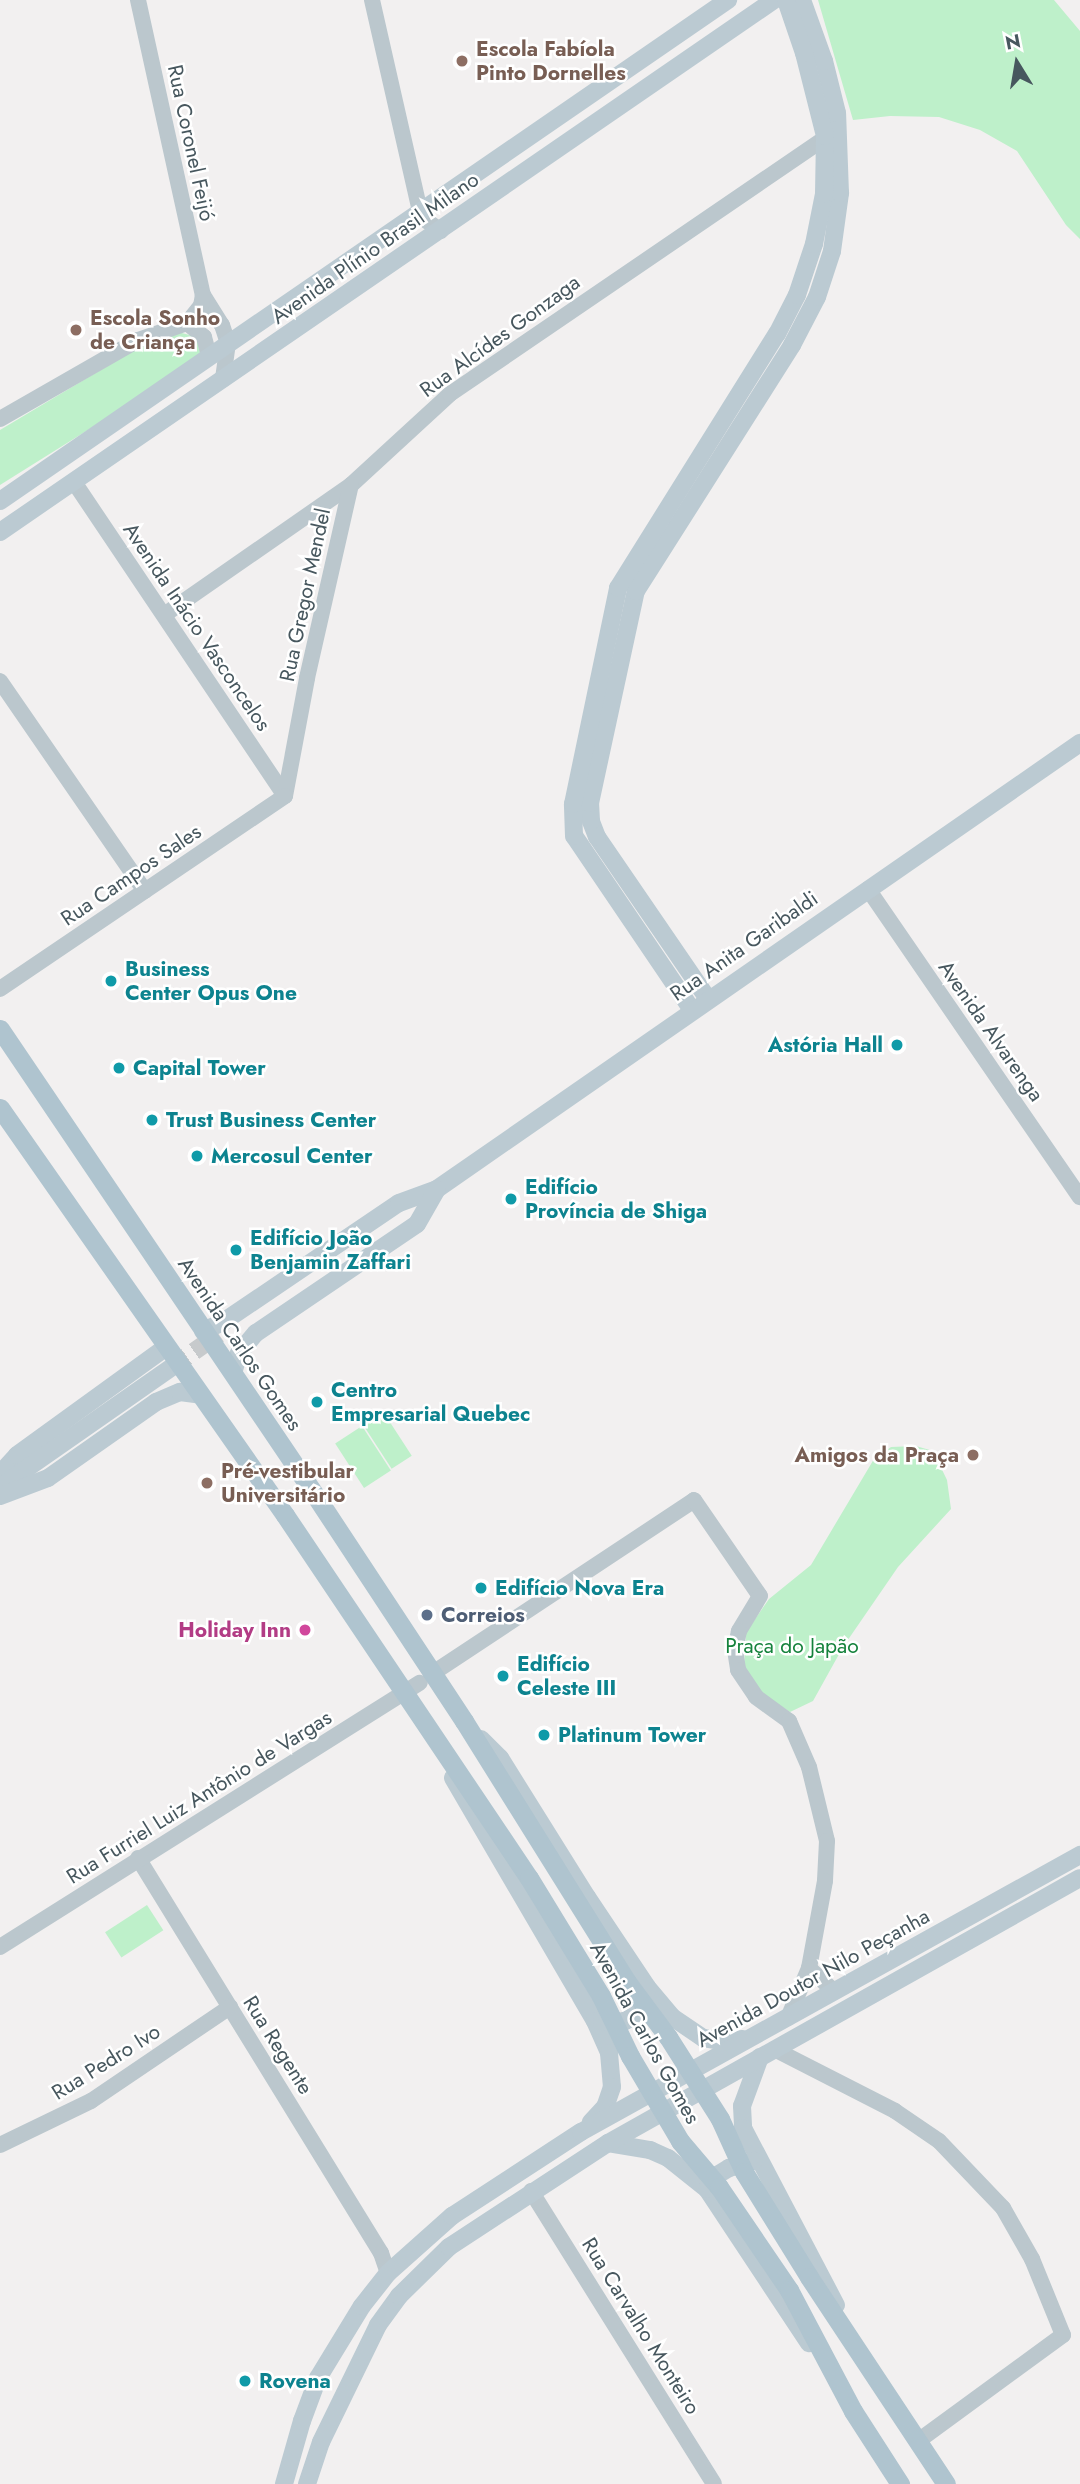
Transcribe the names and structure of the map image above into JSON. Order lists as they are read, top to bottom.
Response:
{
  "streets": {
    "main road": [
      "Avenida Plínio Brasil Milano",
      "Rua Anita Garibaldi",
      "Avenida Carlos Gomes",
      "Avenida Doutor Nilo Peçanha"
    ],
    "street": [
      "Rua Coronel Feijó",
      "Rua Alcídes Gonzaga",
      "Rua Gregor Mendel",
      "Avenida Inácio Vasconcelos",
      "Rua Campos Sales",
      "Avenida Alvarenga",
      "Rua Furriel Luiz Antônio de Vargas",
      "Rua Regente",
      "Rua Pedro Ivo",
      "Rua Carvalho Monteiro"
    ]
  },
  "crossings": [
    ["Rua Coronel Feijó", "Avenida Plínio Brasil Milano"],
    ["Avenida Plínio Brasil Milano", "Avenida Inácio Vasconcelos"],
    ["Rua Alcídes Gonzaga", "Rua Gregor Mendel"],
    ["Rua Alcídes Gonzaga", "Avenida Inácio Vasconcelos"],
    ["Rua Gregor Mendel", "Avenida Inácio Vasconcelos"],
    ["Rua Gregor Mendel", "Rua Campos Sales"],
    ["Avenida Inácio Vasconcelos", "Rua Campos Sales"],
    ["Rua Anita Garibaldi", "Avenida Alvarenga"],
    ["Rua Anita Garibaldi", "Avenida Carlos Gomes"],
    ["Avenida Carlos Gomes", "Rua Furriel Luiz Antônio de Vargas"],
    ["Avenida Carlos Gomes", "Avenida Doutor Nilo Peçanha"],
    ["Rua Furriel Luiz Antônio de Vargas", "Rua Regente"],
    ["Avenida Doutor Nilo Peçanha", "Rua Regente"],
    ["Avenida Doutor Nilo Peçanha", "Rua Carvalho Monteiro"],
    ["Rua Regente", "Rua Pedro Ivo"]
  ],
  "parks": ["Praça do Japão"],
  "places": [
    "Escola Fabíola Pinto Dornelles",
    "Escola Sonho de Criança",
    "Business Center Opus One",
    "Astória Hall",
    "Capital Tower",
    "Trust Business Center",
    "Mercosul Center",
    "Edifício Província de Shiga",
    "Edifício João Benjamin Zaffari",
    "Centro Empresarial Quebec",
    "Amigos da Praça",
    "Pré-vestibular Universitário",
    "Edifício Nova Era",
    "Correios",
    "Holiday Inn",
    "Edifício Celeste III",
    "Platinum Tower",
    "Rovena"
  ],
  "north": "top"
}
